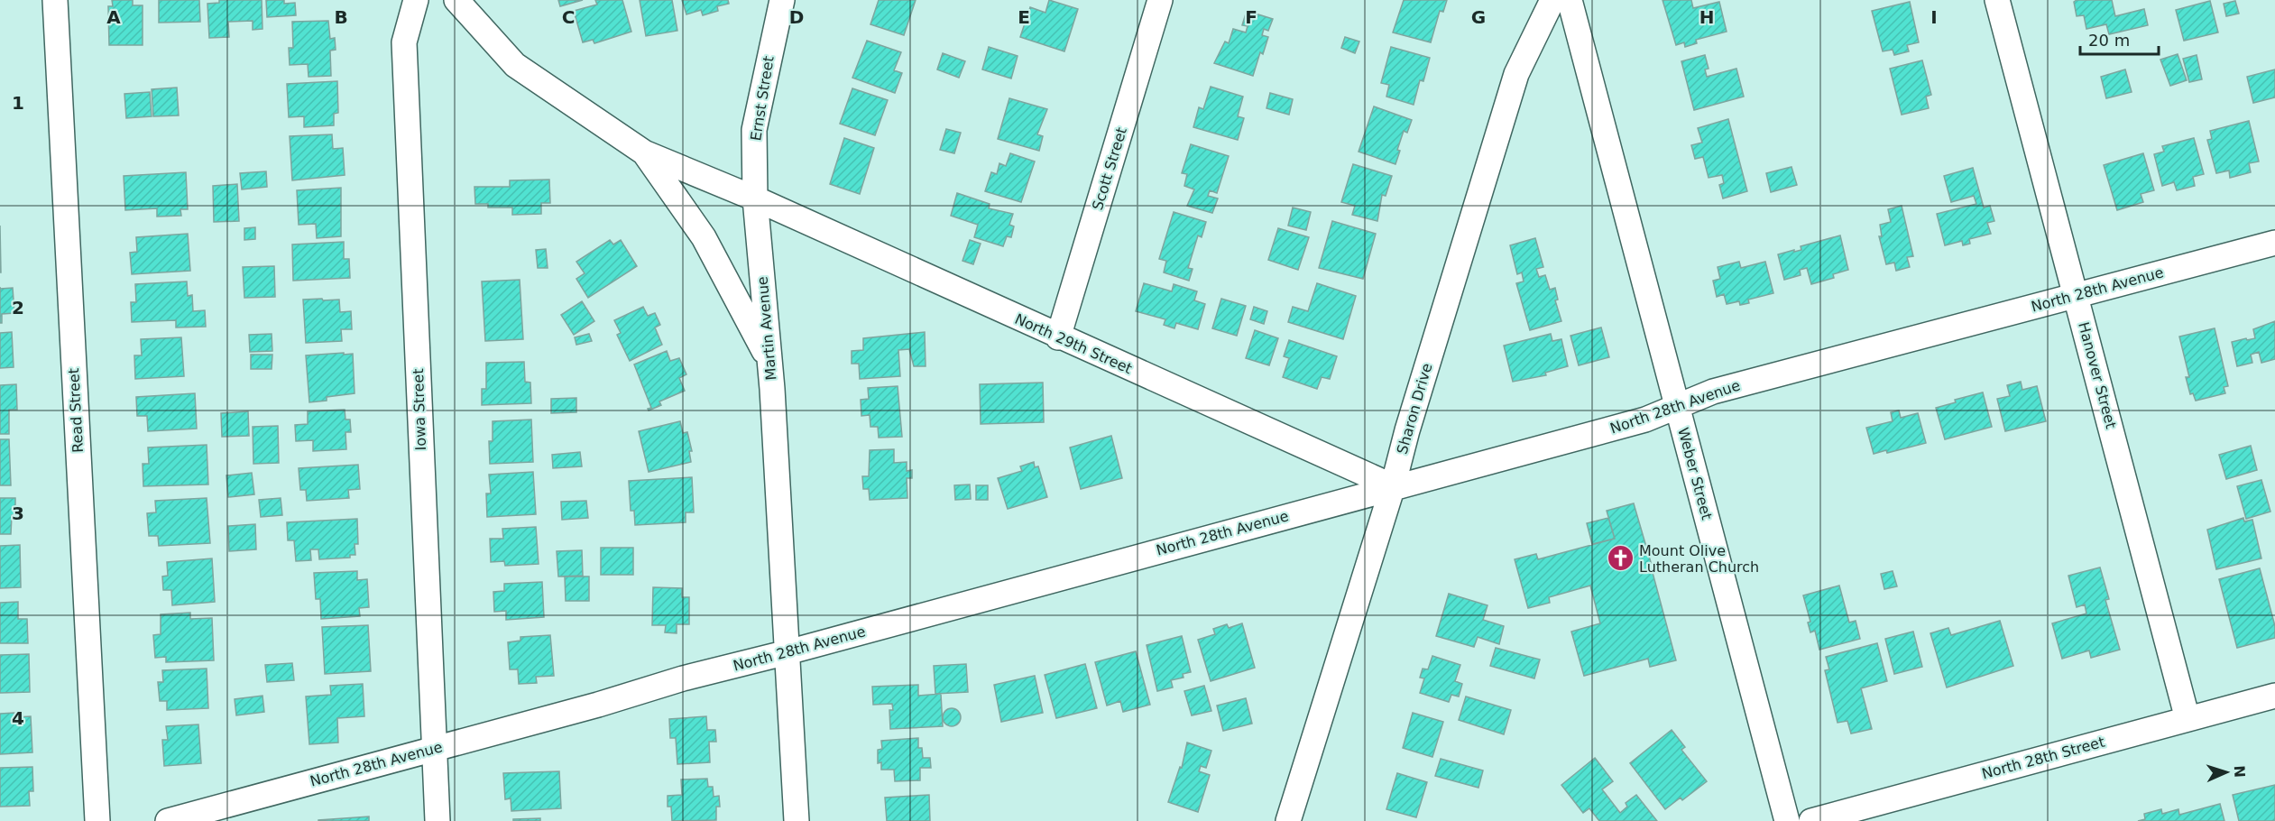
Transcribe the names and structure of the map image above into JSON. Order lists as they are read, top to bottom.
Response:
{
  "streets": {
    "street": [
      "Ernst Street",
      "Scott Street",
      "North 28th Avenue",
      "Martin Avenue",
      "North 29th Street",
      "Hanover Street",
      "Sharon Drive",
      "Iowa Street",
      "Read Street",
      "Weber Street",
      "North 28th Street"
    ]
  },
  "crossings": [
    ["Ernst Street", "Martin Avenue"],
    ["Ernst Street", "North 29th Street"],
    ["Scott Street", "North 29th Street"],
    ["North 28th Avenue", "Martin Avenue"],
    ["North 28th Avenue", "North 29th Street"],
    ["North 28th Avenue", "Hanover Street"],
    ["North 28th Avenue", "Sharon Drive"],
    ["North 28th Avenue", "Iowa Street"],
    ["North 28th Avenue", "Weber Street"],
    ["Martin Avenue", "North 29th Street"],
    ["North 29th Street", "Sharon Drive"],
    ["Hanover Street", "North 28th Street"]
  ],
  "places": {
    "church": ["Mount Olive Lutheran Church"]
  },
  "scale_bar": "20 m",
  "north": "right",
  "grid": {
    "columns": [
      "A",
      "B",
      "C",
      "D",
      "E",
      "F",
      "G",
      "H",
      "I"
    ],
    "rows": [
      "1",
      "2",
      "3",
      "4"
    ]
  }
}
